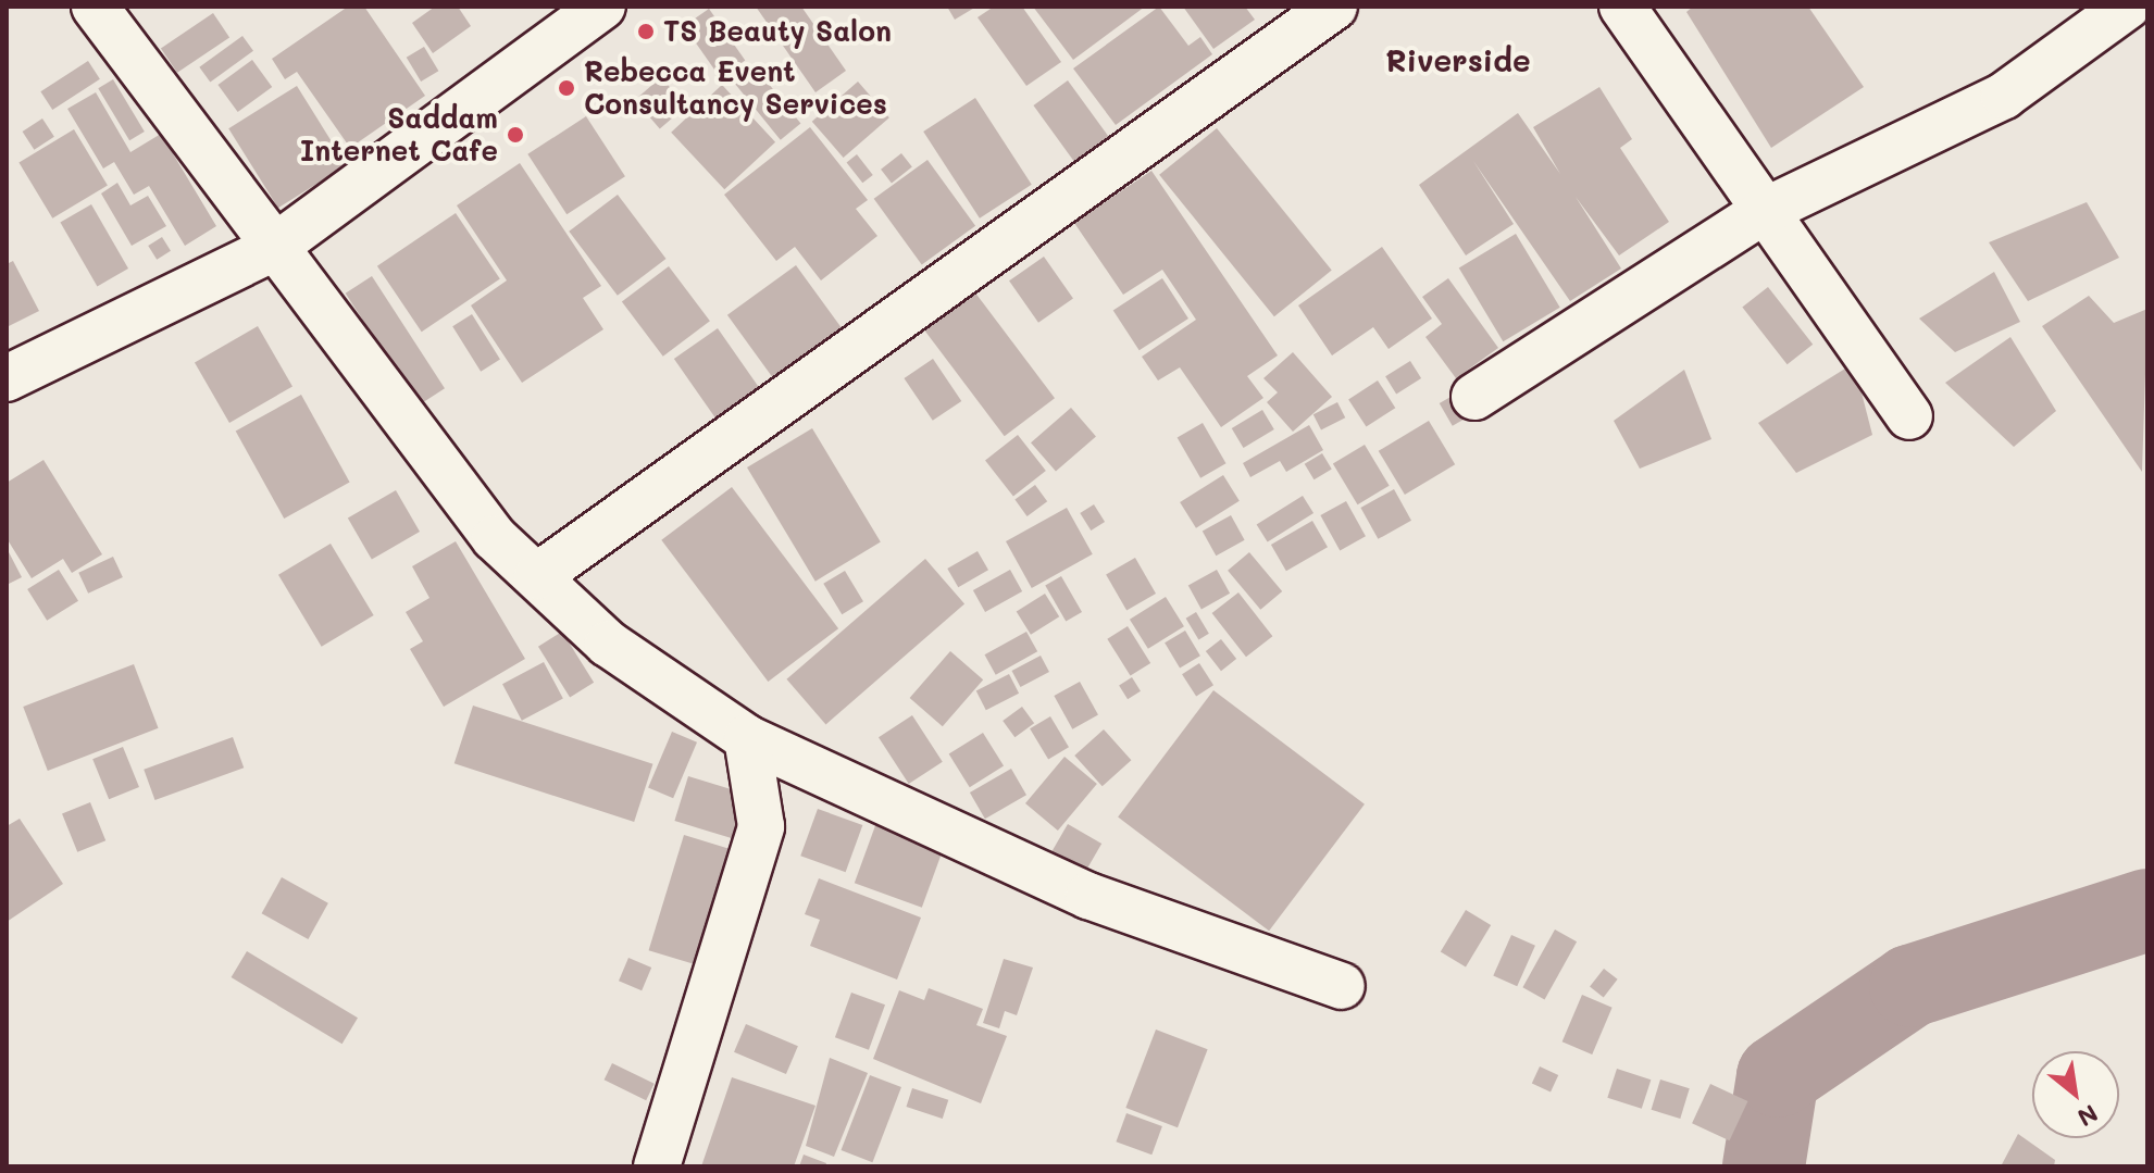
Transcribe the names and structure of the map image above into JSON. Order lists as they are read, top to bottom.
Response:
{
  "districts": ["Riverside"],
  "places": ["TS Beauty Salon", "Rebecca Event Consultancy Services", "Saddam Internet Cafe"],
  "north": "bottom right"
}
